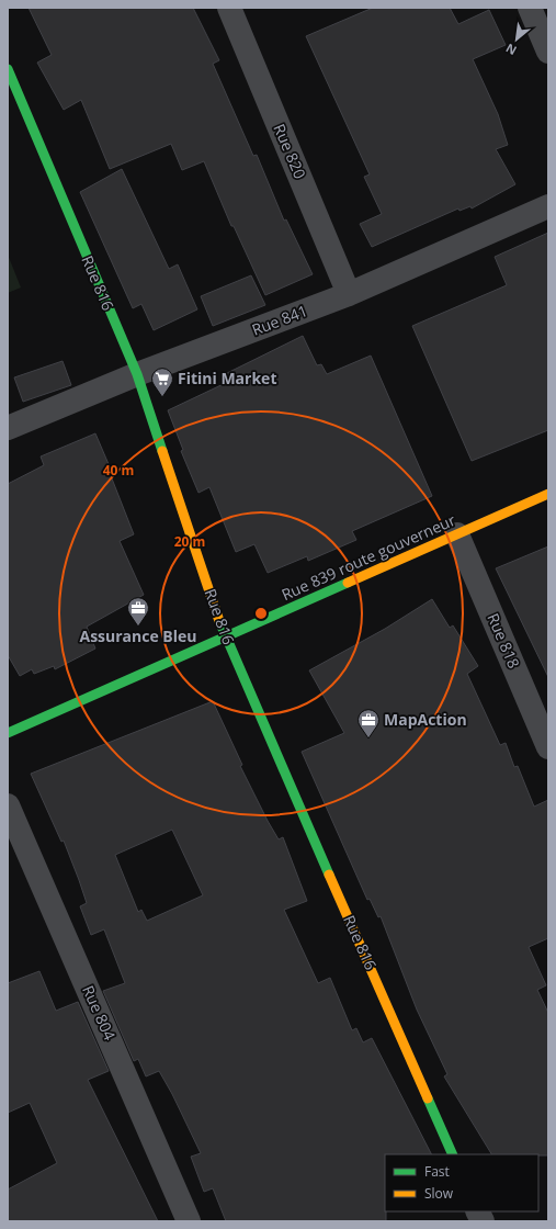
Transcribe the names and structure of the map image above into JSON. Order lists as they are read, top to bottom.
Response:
{
  "streets": {
    "street": [
      "Rue 820",
      "Rue 816",
      "Rue 841",
      "Rue 839 route gouverneur",
      "Rue 818",
      "Rue 804"
    ]
  },
  "crossings": [
    ["Rue 820", "Rue 841"],
    ["Rue 816", "Rue 841"],
    ["Rue 816", "Rue 839 route gouverneur"],
    ["Rue 839 route gouverneur", "Rue 818"]
  ],
  "places": {
    "supermarket": ["Fitini Market"],
    "office": ["Assurance Bleu", "MapAction"]
  },
  "legend": ["Fast", "Slow"],
  "north": "bottom left",
  "rings": ["40 m", "20 m"]
}
